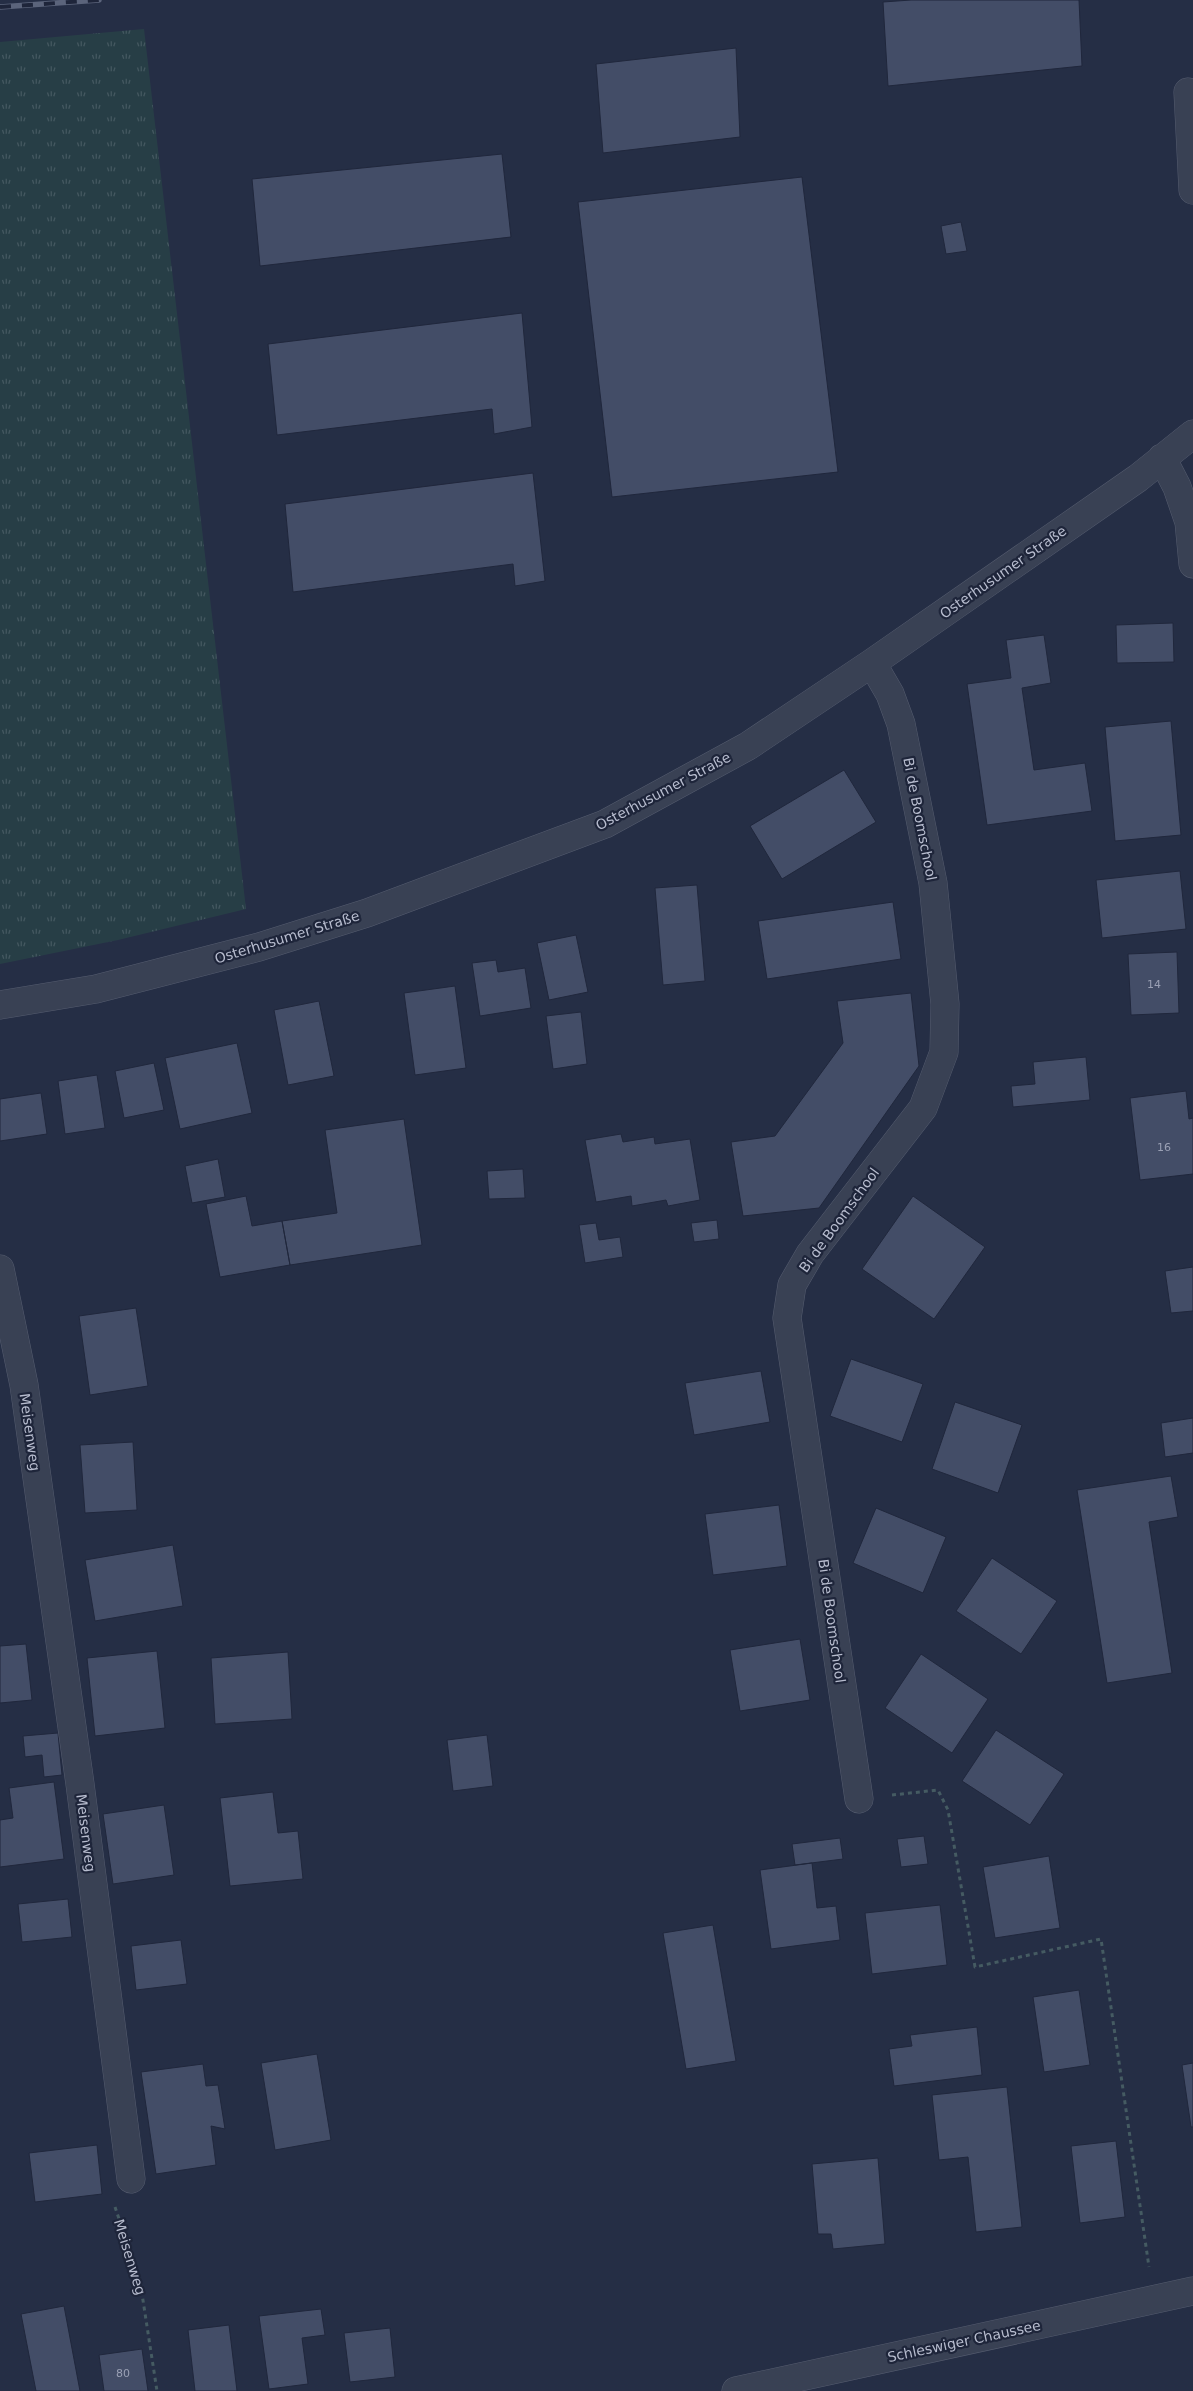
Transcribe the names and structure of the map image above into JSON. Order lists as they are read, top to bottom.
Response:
{
  "streets": {
    "street": [
      "Osterhusumer Straße",
      "Bi de Boomschool",
      "Meisenweg",
      "Schleswiger Chaussee"
    ]
  },
  "crossings": [
    ["Osterhusumer Straße", "Bi de Boomschool"]
  ],
  "house_numbers": ["14", "16", "80"]
}
